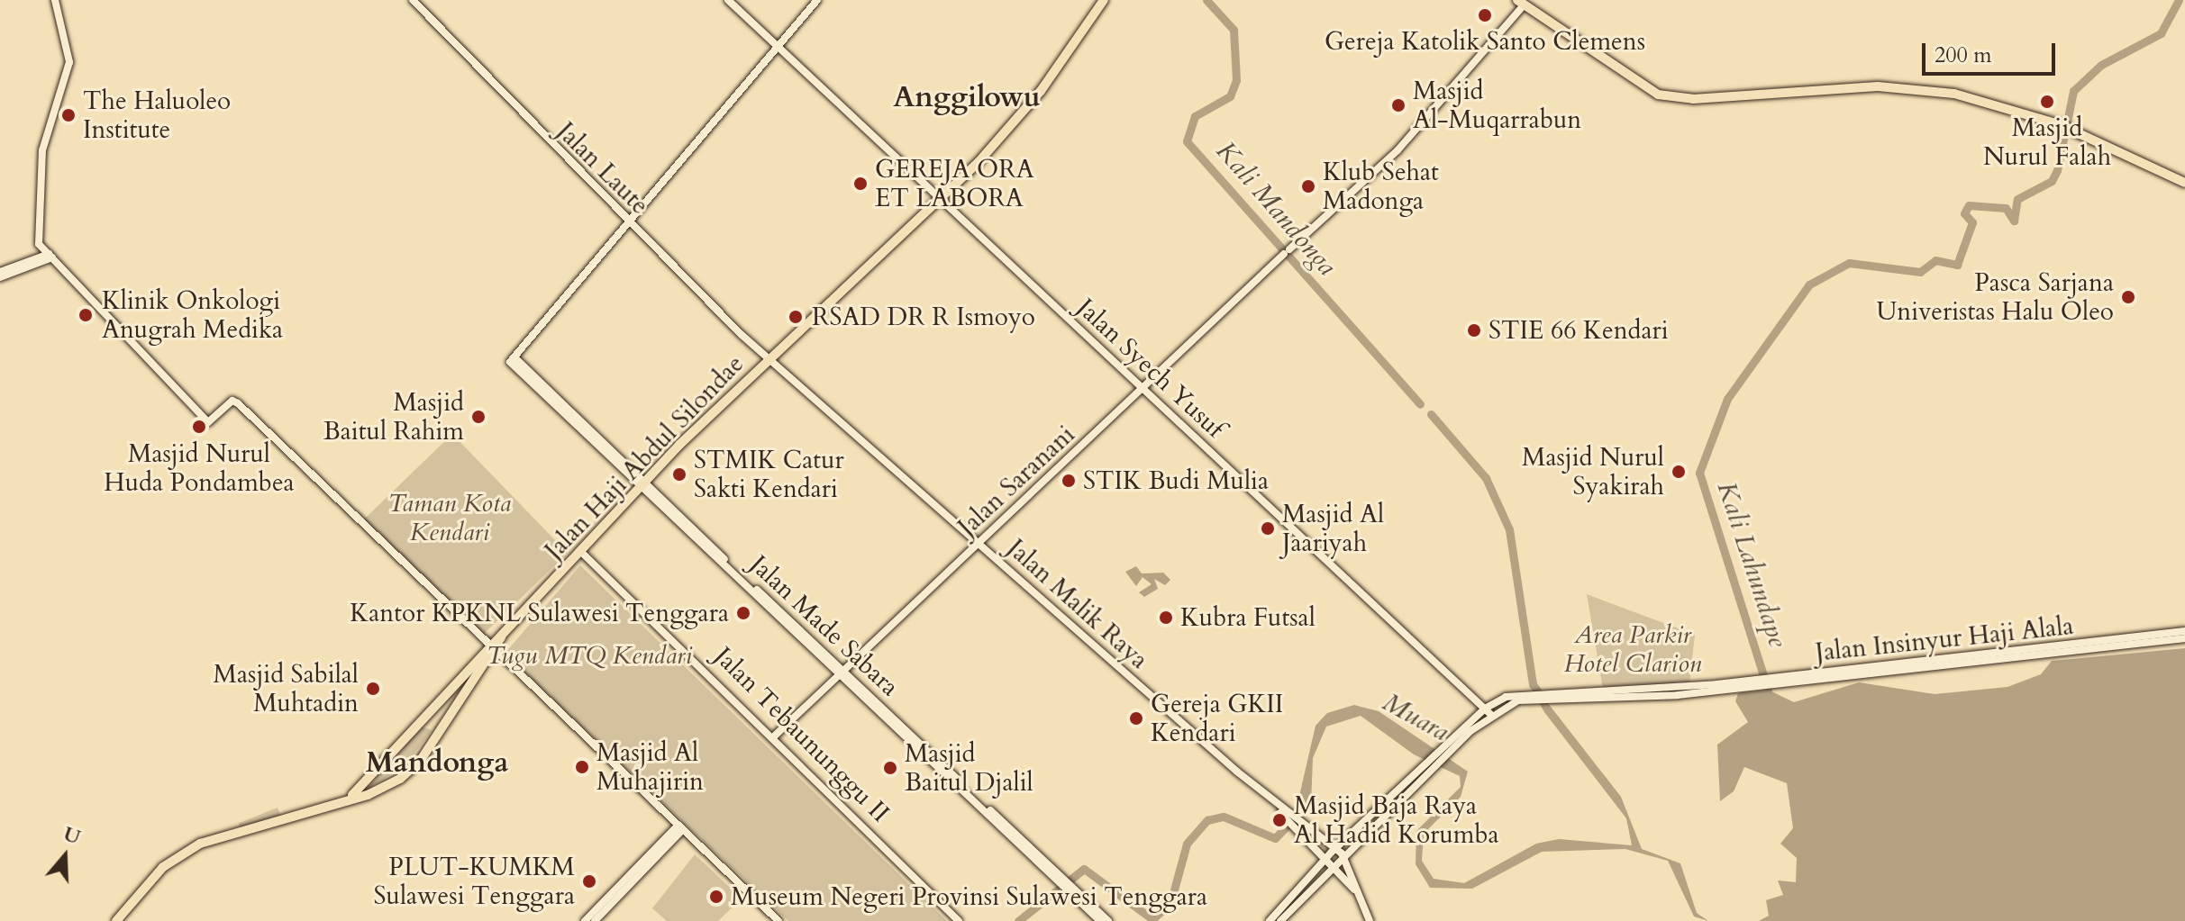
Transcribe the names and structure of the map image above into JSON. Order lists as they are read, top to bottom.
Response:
{
  "streets": {
    "highway": ["Jalan Haji Abdul Silondae"],
    "street": [
      "Jalan Laute",
      "Jalan Syech Yusuf",
      "Jalan Saranani",
      "Jalan Malik Raya",
      "Jalan Made Sabara",
      "Jalan Insinyur Haji Alala",
      "Jalan Tebaununggu II"
    ]
  },
  "crossings": [
    ["Jalan Laute", "Jalan Haji Abdul Silondae"],
    ["Jalan Laute", "Jalan Malik Raya"],
    ["Jalan Laute", "Jalan Made Sabara"],
    ["Jalan Syech Yusuf", "Jalan Haji Abdul Silondae"],
    ["Jalan Syech Yusuf", "Jalan Saranani"],
    ["Jalan Syech Yusuf", "Jalan Insinyur Haji Alala"],
    ["Jalan Haji Abdul Silondae", "Jalan Malik Raya"],
    ["Jalan Haji Abdul Silondae", "Jalan Made Sabara"],
    ["Jalan Haji Abdul Silondae", "Jalan Tebaununggu II"],
    ["Jalan Saranani", "Jalan Malik Raya"],
    ["Jalan Saranani", "Jalan Made Sabara"],
    ["Jalan Saranani", "Jalan Tebaununggu II"]
  ],
  "districts": ["Anggilowu", "Mandonga"],
  "water": ["Kali Mandonga", "Kali Lahundape", "Muara"],
  "parks": ["Taman Kota Kendari", "Area Parkir Hotel Clarion", "Tugu MTQ Kendari"],
  "places": [
    "Gereja Katolik Santo Clemens",
    "Masjid Nurul Falah",
    "Masjid Al-Muqarrabun",
    "The Haluoleo Institute",
    "GEREJA ORA ET LABORA",
    "Klub Sehat Madonga",
    "Pasca Sarjana Univeristas Halu Oleo",
    "Klinik Onkologi Anugrah Medika",
    "RSAD DR R Ismoyo",
    "STIE 66 Kendari",
    "Masjid Baitul Rahim",
    "Masjid Nurul Huda Pondambea",
    "Masjid Nurul Syakirah",
    "STMIK Catur Sakti Kendari",
    "STIK Budi Mulia",
    "Masjid Al Jaariyah",
    "Kantor KPKNL Sulawesi Tenggara",
    "Kubra Futsal",
    "Masjid Sabilal Muhtadin",
    "Gereja GKII Kendari",
    "Masjid Al Muhajirin",
    "Masjid Baitul Djalil",
    "Masjid Baja Raya Al Hadid Korumba",
    "PLUT-KUMKM Sulawesi Tenggara",
    "Museum Negeri Provinsi Sulawesi Tenggara"
  ],
  "scale_bar": "200 m",
  "north": "top"
}
